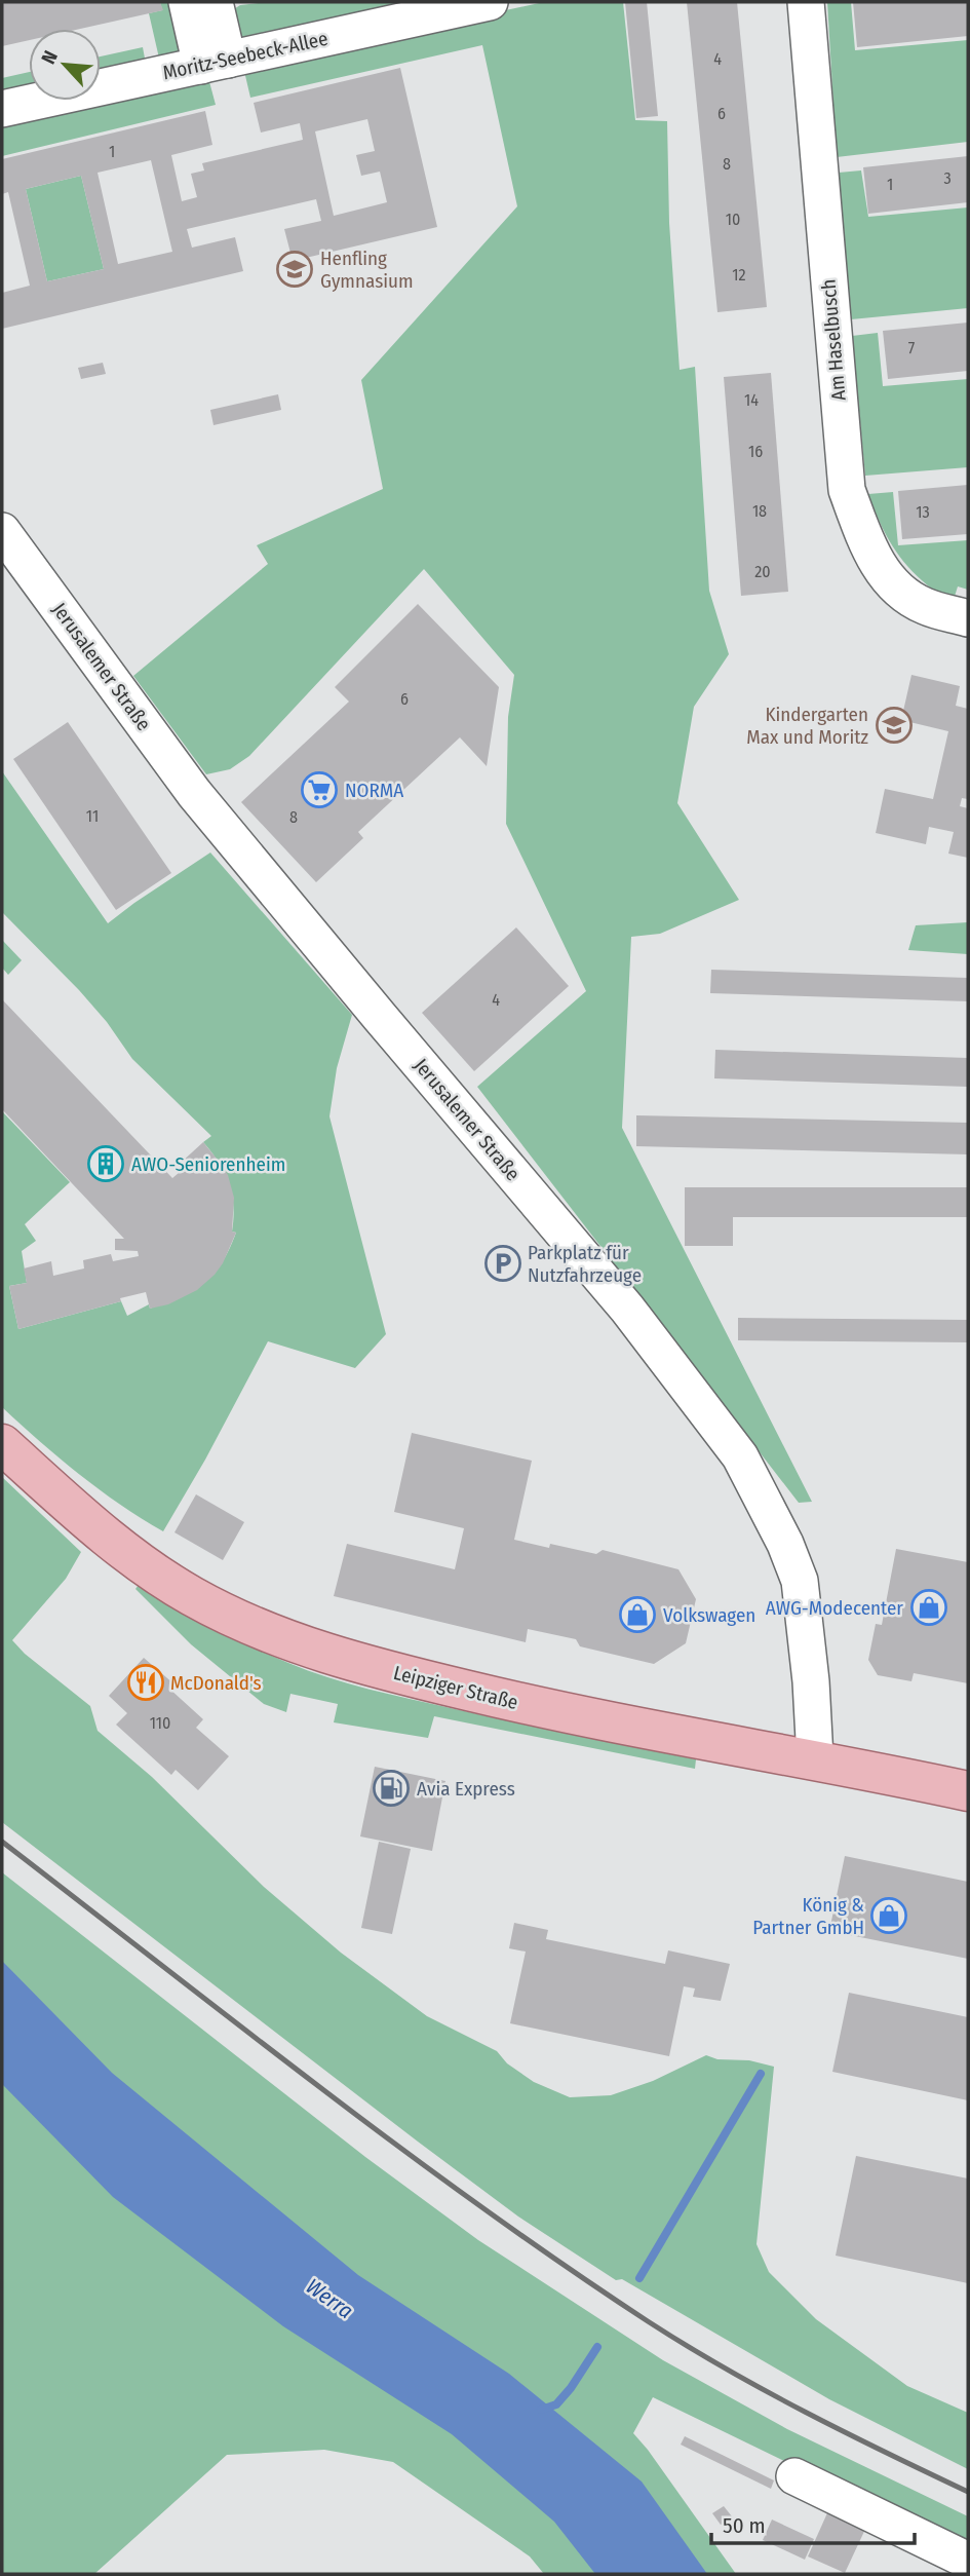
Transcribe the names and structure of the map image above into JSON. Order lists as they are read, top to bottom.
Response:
{
  "streets": {
    "main road": ["Leipziger Straße"],
    "street": ["Moritz-Seebeck-Allee", "Am Haselbusch", "Jerusalemer Straße"]
  },
  "crossings": [
    ["Jerusalemer Straße", "Leipziger Straße"]
  ],
  "water": ["Werra"],
  "places": {
    "school or university": ["Henfling Gymnasium", "Kindergarten Max und Moritz"],
    "supermarket": ["NORMA"],
    "building": ["AWO-Seniorenheim"],
    "parking": ["Parkplatz für Nutzfahrzeuge"],
    "shop": ["AWG-Modecenter", "Volkswagen", "König & Partner GmbH"],
    "restaurant": ["McDonald's"],
    "fuel station": ["Avia Express"]
  },
  "house_numbers": [
    "4",
    "6",
    "1",
    "8",
    "3",
    "1",
    "10",
    "12",
    "7",
    "14",
    "16",
    "18",
    "13",
    "20",
    "6",
    "11",
    "8",
    "4",
    "110"
  ],
  "scale_bar": "50 m",
  "north": "top left"
}
